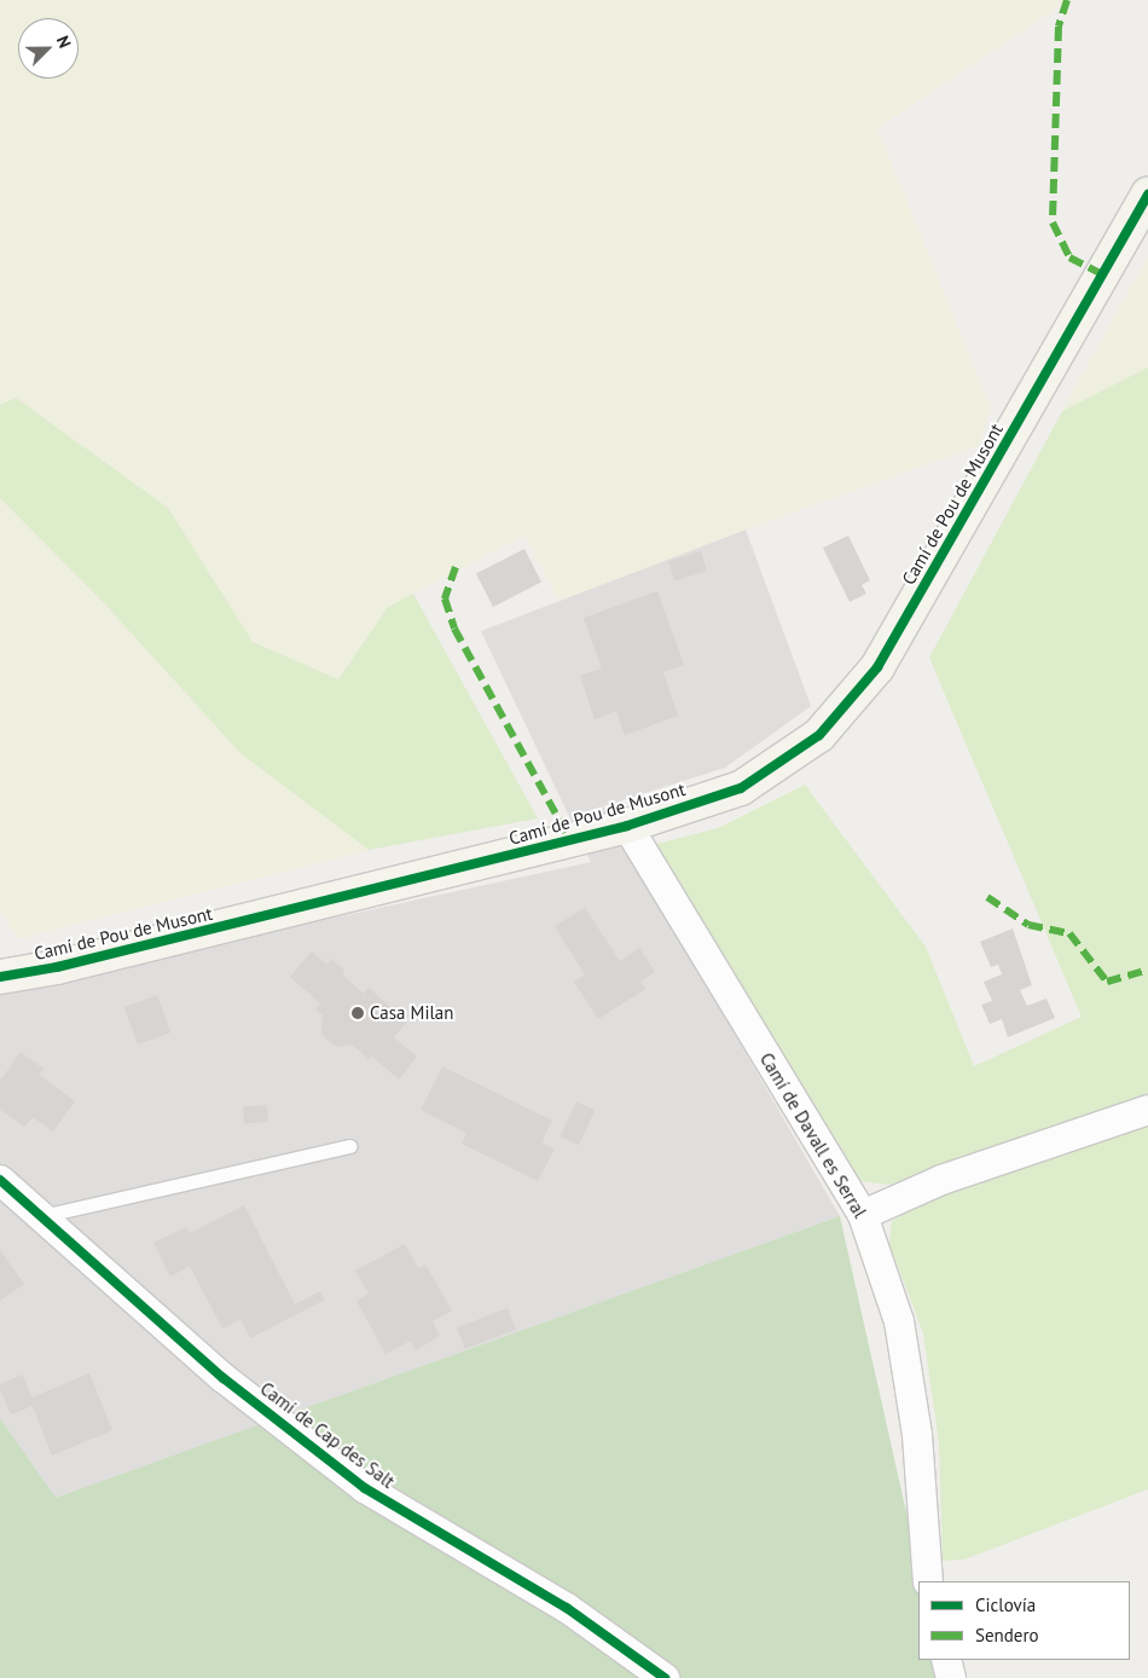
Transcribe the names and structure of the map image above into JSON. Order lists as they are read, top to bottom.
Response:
{
  "streets": {
    "street": ["Camí de Pou de Musont", "Camí de Davall es Serral", "Camí de Cap des Salt"]
  },
  "crossings": [
    ["Camí de Pou de Musont", "Camí de Davall es Serral"]
  ],
  "places": ["Casa Milan"],
  "legend": ["Ciclovía", "Sendero"],
  "north": "top right"
}
